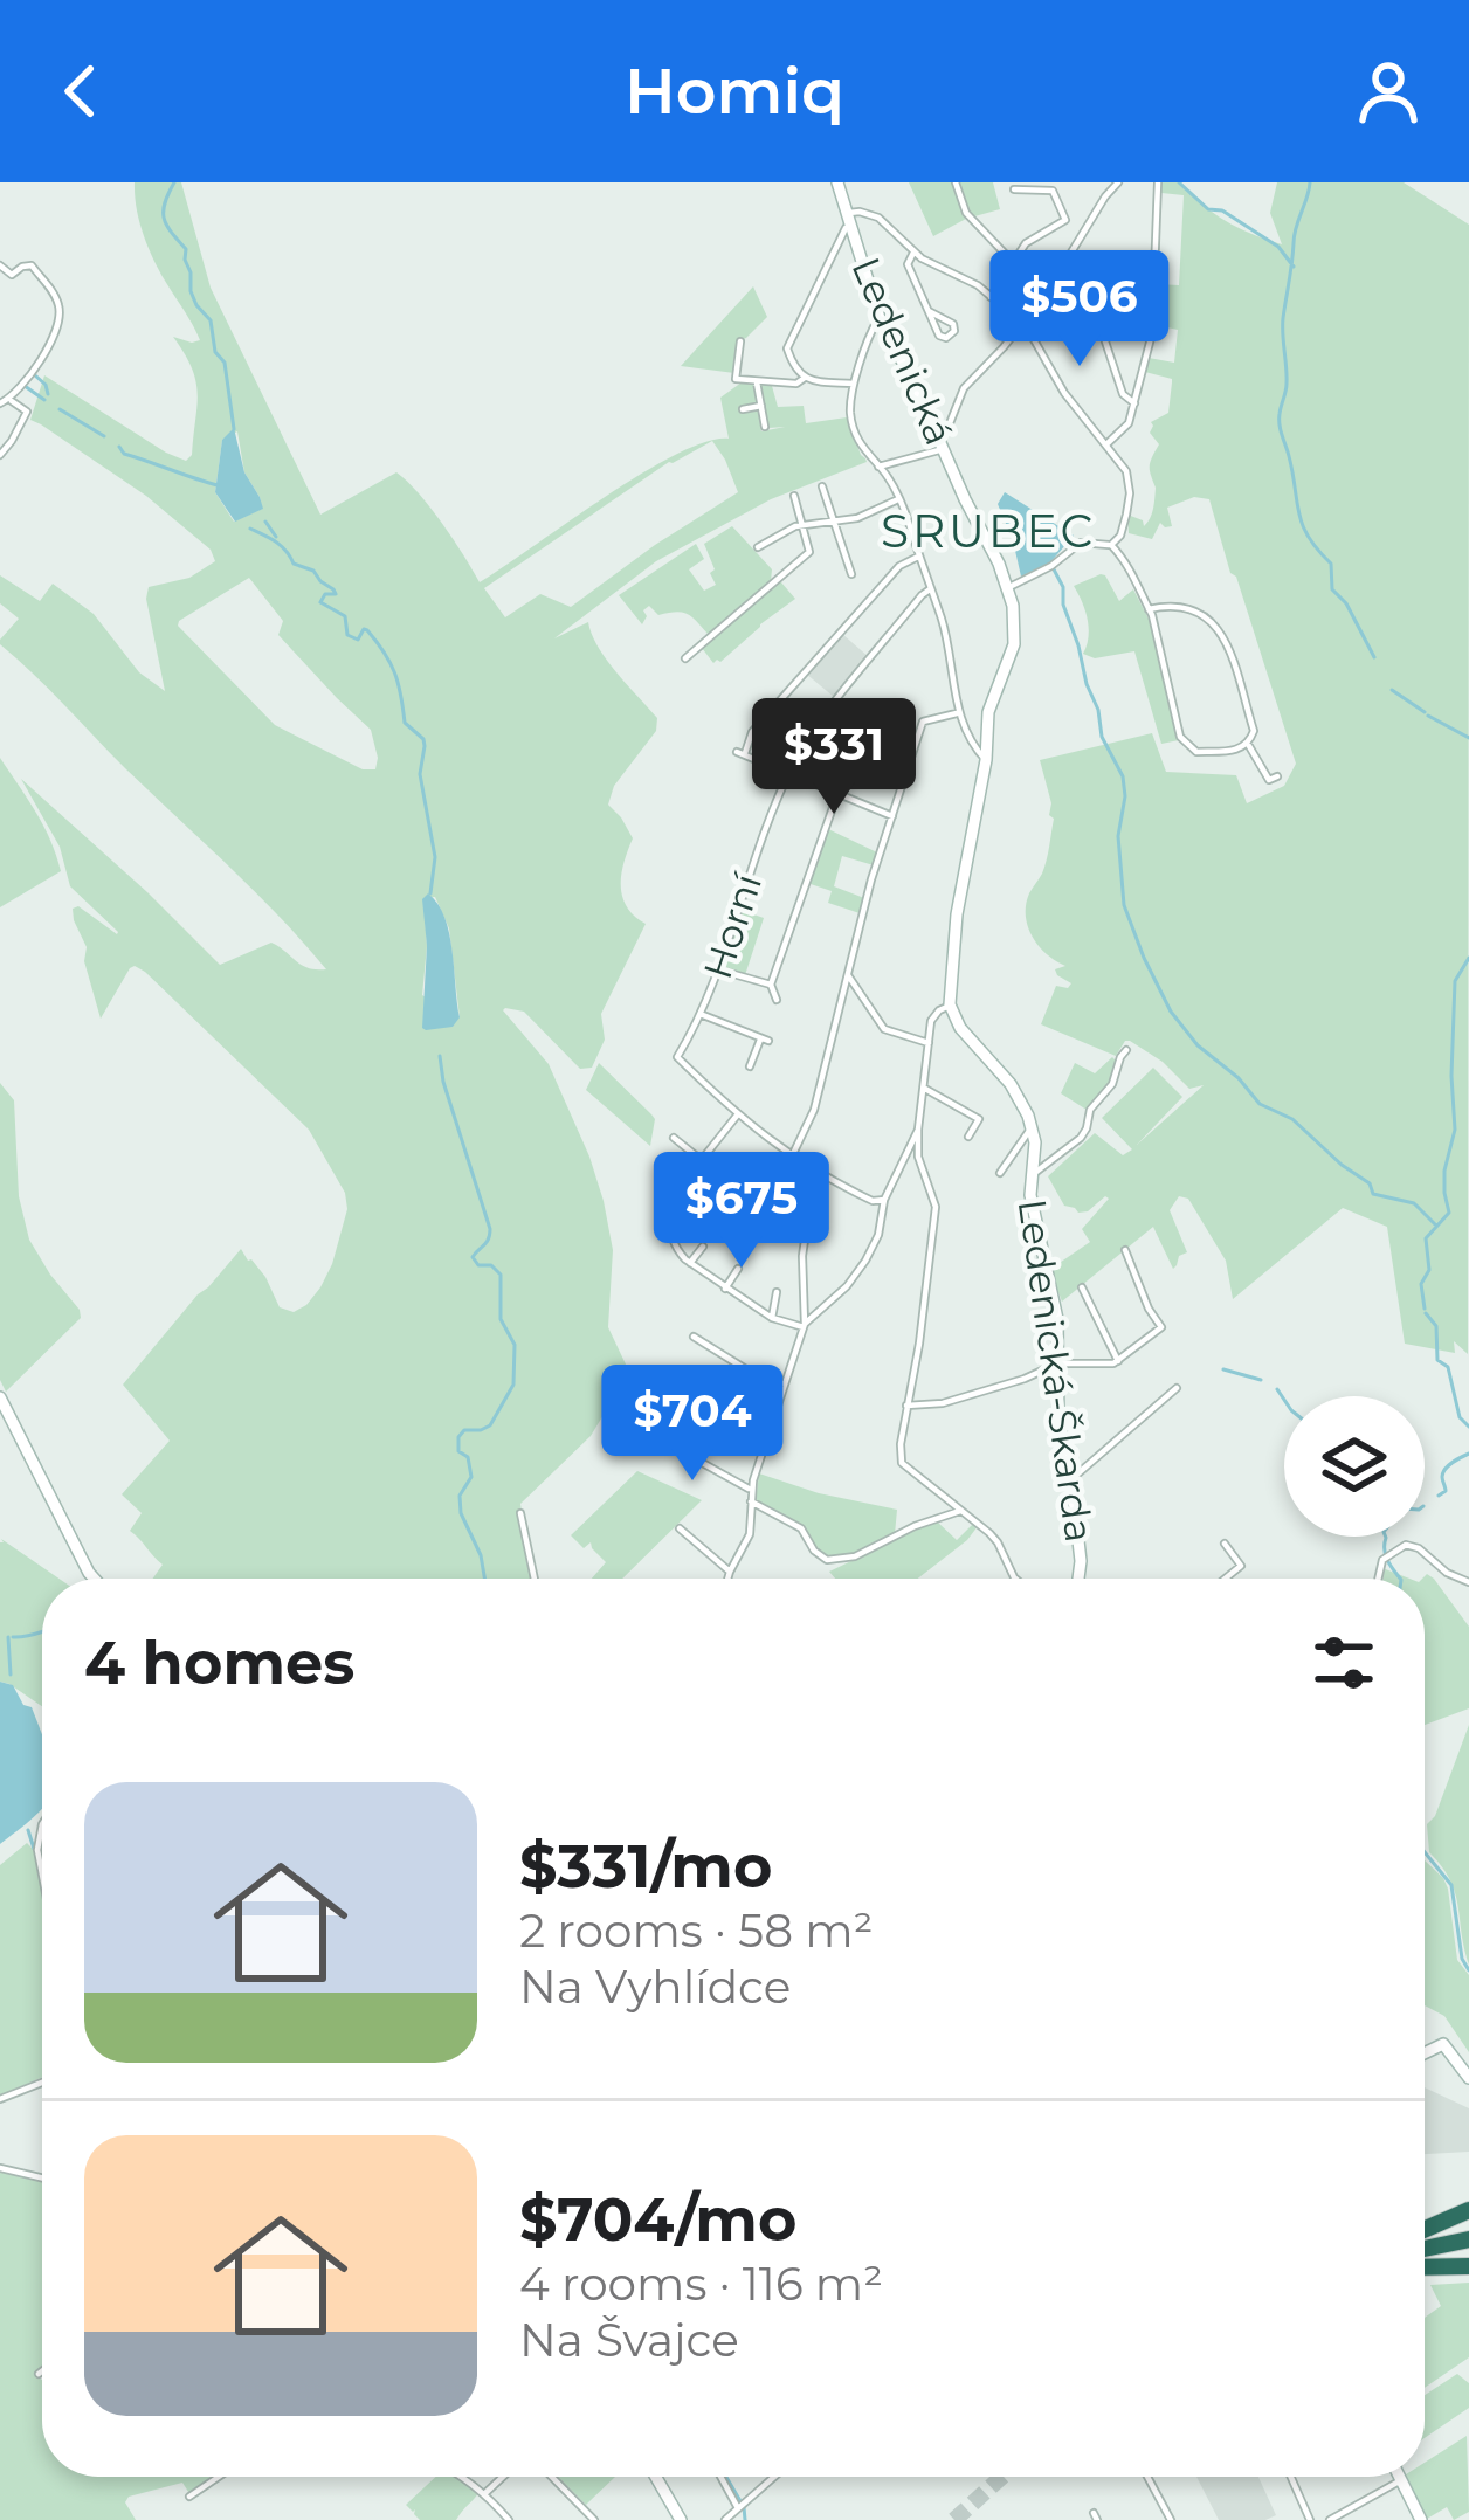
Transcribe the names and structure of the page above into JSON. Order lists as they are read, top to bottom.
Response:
{
  "streets": {
    "main road": ["Ledenická", "Ledenická-Škarda"],
    "street": ["Horní"]
  },
  "districts": ["SRUBEC"],
  "page": {
    "header": "Homiq",
    "price": [
      "$506",
      "$331",
      "$675",
      "$704"
    ],
    "heading": "4 homes",
    "list": [
      {
        "name": "$331/mo",
        "note": "2 rooms · 58 m² · Na Vyhlídce"
      },
      {
        "name": "$704/mo",
        "note": "4 rooms · 116 m² · Na Švajce"
      }
    ]
  }
}
